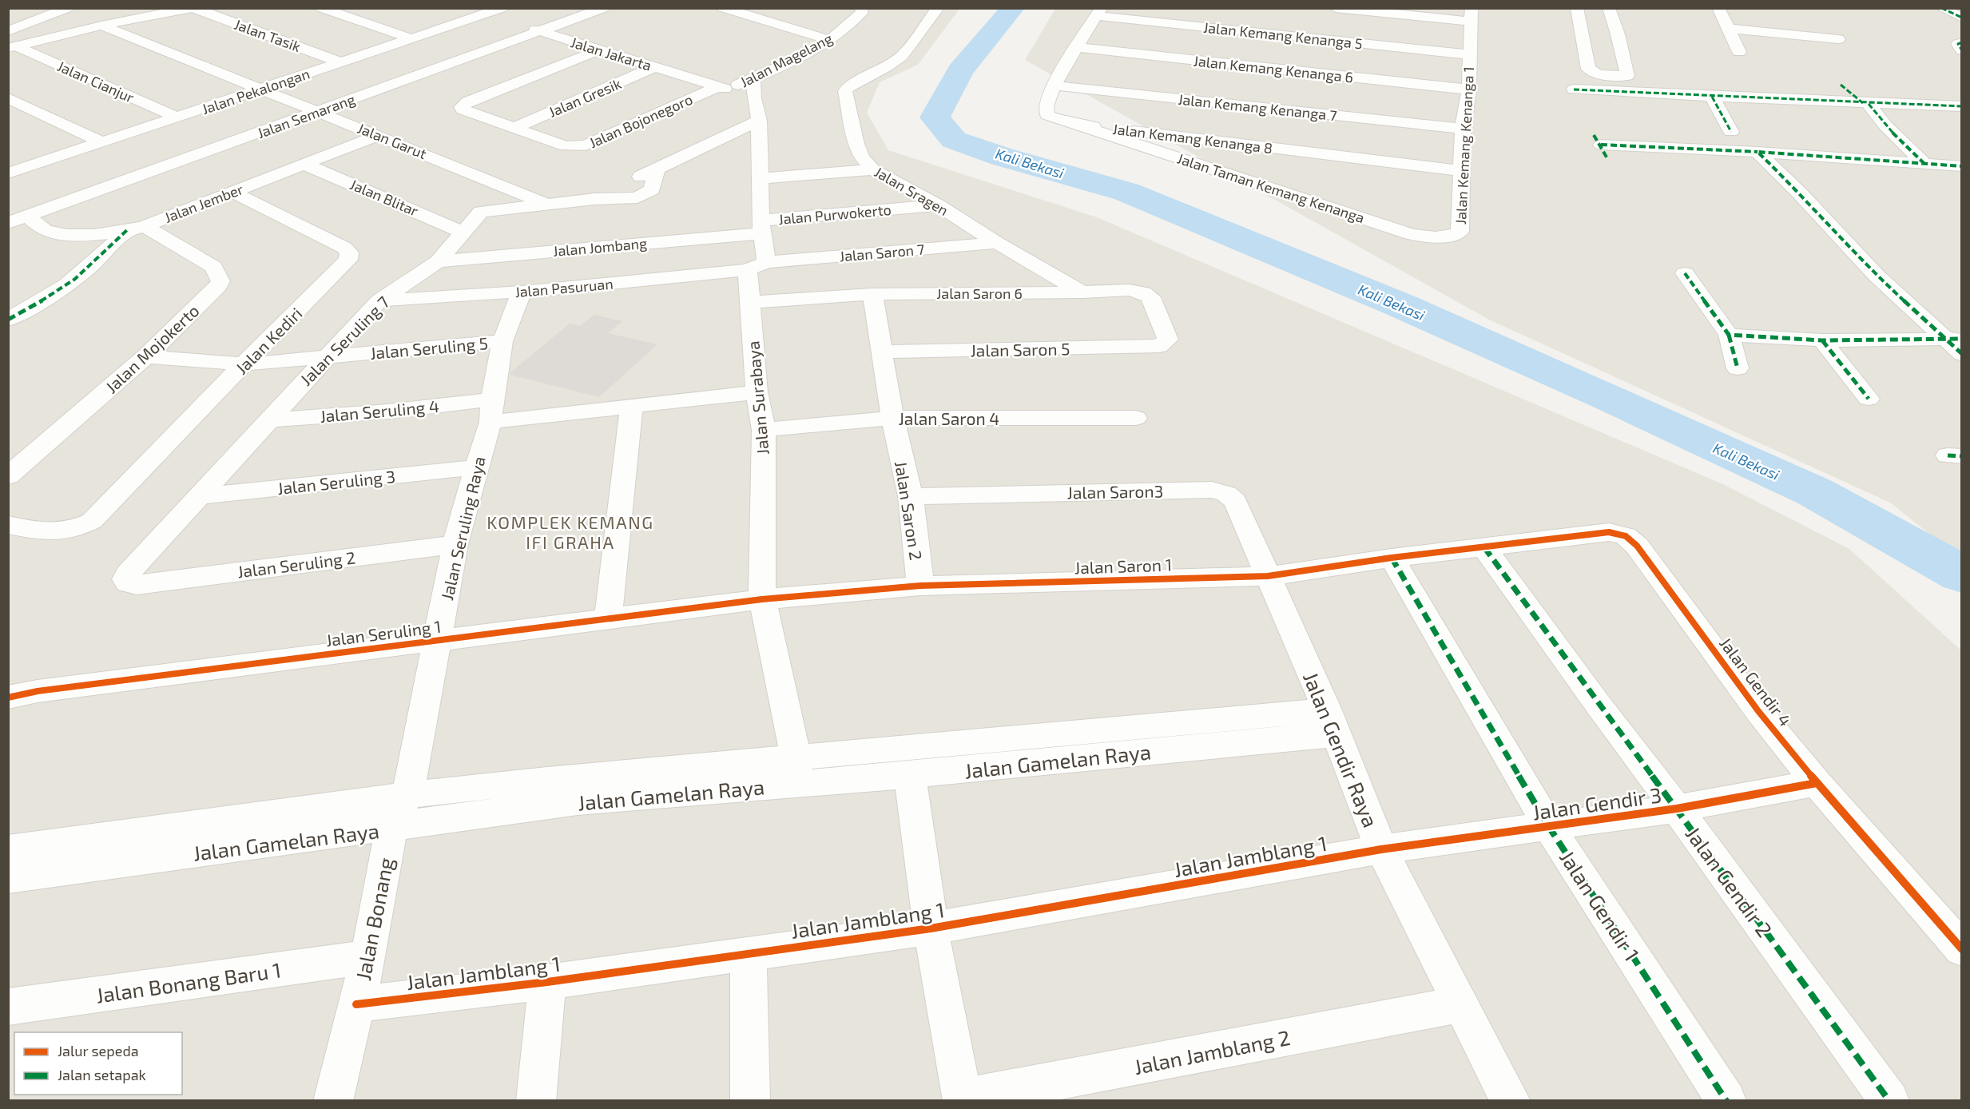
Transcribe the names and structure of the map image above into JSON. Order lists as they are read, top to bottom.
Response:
{
  "streets": {
    "street": [
      "Jalan Tasik",
      "Jalan Kemang Kenanga 5",
      "Jalan Jakarta",
      "Jalan Magelang",
      "Jalan Kemang Kenanga 6",
      "Jalan Cianjur",
      "Jalan Pekalongan",
      "Jalan Gresik",
      "Jalan Kemang Kenanga 7",
      "Jalan Semarang",
      "Jalan Bojonegoro",
      "Jalan Kemang Kenanga 8",
      "Jalan Garut",
      "Jalan Kemang Kenanga 1",
      "Jalan Taman Kemang Kenanga",
      "Jalan Sragen",
      "Jalan Blitar",
      "Jalan Jember",
      "Jalan Purwokerto",
      "Jalan Jombang",
      "Jalan Saron 7",
      "Jalan Pasuruan",
      "Jalan Saron 6",
      "Jalan Kediri",
      "Jalan Seruling 7",
      "Jalan Seruling 5",
      "Jalan Mojokerto",
      "Jalan Saron 5",
      "Jalan Surabaya",
      "Jalan Seruling 4",
      "Jalan Saron 4",
      "Jalan Seruling 3",
      "Jalan Saron3",
      "Jalan Saron 2",
      "Jalan Seruling Raya",
      "Jalan Seruling 2",
      "Jalan Saron 1",
      "Jalan Seruling 1",
      "Jalan Gendir 4",
      "Jalan Gendir Raya",
      "Jalan Gamelan Raya",
      "Jalan Gendir 3",
      "Jalan Jamblang 1",
      "Jalan Gendir 2",
      "Jalan Gendir 1",
      "Jalan Bonang",
      "Jalan Bonang Baru 1",
      "Jalan Jamblang 2"
    ]
  },
  "crossings": [
    ["Jalan Tasik", "Jalan Pekalongan"],
    ["Jalan Kemang Kenanga 5", "Jalan Kemang Kenanga 8"],
    ["Jalan Kemang Kenanga 5", "Jalan Kemang Kenanga 1"],
    ["Jalan Jakarta", "Jalan Magelang"],
    ["Jalan Jakarta", "Jalan Pekalongan"],
    ["Jalan Jakarta", "Jalan Gresik"],
    ["Jalan Jakarta", "Jalan Semarang"],
    ["Jalan Jakarta", "Jalan Bojonegoro"],
    ["Jalan Magelang", "Jalan Bojonegoro"],
    ["Jalan Magelang", "Jalan Surabaya"],
    ["Jalan Kemang Kenanga 6", "Jalan Kemang Kenanga 8"],
    ["Jalan Kemang Kenanga 6", "Jalan Kemang Kenanga 1"],
    ["Jalan Cianjur", "Jalan Pekalongan"],
    ["Jalan Pekalongan", "Jalan Garut"],
    ["Jalan Gresik", "Jalan Bojonegoro"],
    ["Jalan Kemang Kenanga 7", "Jalan Kemang Kenanga 8"],
    ["Jalan Kemang Kenanga 7", "Jalan Kemang Kenanga 1"],
    ["Jalan Semarang", "Jalan Garut"],
    ["Jalan Semarang", "Jalan Jember"],
    ["Jalan Kemang Kenanga 8", "Jalan Kemang Kenanga 1"],
    ["Jalan Kemang Kenanga 8", "Jalan Taman Kemang Kenanga"],
    ["Jalan Garut", "Jalan Jember"],
    ["Jalan Kemang Kenanga 1", "Jalan Taman Kemang Kenanga"],
    ["Jalan Sragen", "Jalan Purwokerto"],
    ["Jalan Sragen", "Jalan Saron 7"],
    ["Jalan Sragen", "Jalan Saron 6"],
    ["Jalan Blitar", "Jalan Jember"],
    ["Jalan Blitar", "Jalan Seruling 7"],
    ["Jalan Jember", "Jalan Kediri"],
    ["Jalan Jember", "Jalan Mojokerto"],
    ["Jalan Purwokerto", "Jalan Jombang"],
    ["Jalan Purwokerto", "Jalan Surabaya"],
    ["Jalan Jombang", "Jalan Seruling 7"],
    ["Jalan Jombang", "Jalan Surabaya"],
    ["Jalan Saron 7", "Jalan Pasuruan"],
    ["Jalan Saron 7", "Jalan Surabaya"],
    ["Jalan Pasuruan", "Jalan Seruling 7"],
    ["Jalan Pasuruan", "Jalan Surabaya"],
    ["Jalan Pasuruan", "Jalan Seruling Raya"],
    ["Jalan Saron 6", "Jalan Saron 5"],
    ["Jalan Saron 6", "Jalan Surabaya"],
    ["Jalan Saron 6", "Jalan Saron 2"],
    ["Jalan Kediri", "Jalan Seruling 5"],
    ["Jalan Seruling 7", "Jalan Seruling 5"],
    ["Jalan Seruling 7", "Jalan Seruling 4"],
    ["Jalan Seruling 7", "Jalan Seruling 3"],
    ["Jalan Seruling 7", "Jalan Seruling 2"],
    ["Jalan Seruling 5", "Jalan Mojokerto"],
    ["Jalan Seruling 5", "Jalan Seruling Raya"],
    ["Jalan Saron 5", "Jalan Saron 2"],
    ["Jalan Surabaya", "Jalan Seruling 4"],
    ["Jalan Surabaya", "Jalan Saron 4"],
    ["Jalan Surabaya", "Jalan Saron 1"],
    ["Jalan Surabaya", "Jalan Seruling 1"],
    ["Jalan Surabaya", "Jalan Gamelan Raya"],
    ["Jalan Seruling 4", "Jalan Seruling Raya"],
    ["Jalan Saron 4", "Jalan Saron 2"],
    ["Jalan Seruling 3", "Jalan Seruling Raya"],
    ["Jalan Saron3", "Jalan Saron 2"],
    ["Jalan Saron3", "Jalan Saron 1"],
    ["Jalan Saron3", "Jalan Gendir Raya"],
    ["Jalan Saron 2", "Jalan Saron 1"],
    ["Jalan Seruling Raya", "Jalan Seruling 2"],
    ["Jalan Seruling Raya", "Jalan Seruling 1"],
    ["Jalan Seruling Raya", "Jalan Gamelan Raya"],
    ["Jalan Seruling Raya", "Jalan Bonang"],
    ["Jalan Saron 1", "Jalan Seruling 1"],
    ["Jalan Saron 1", "Jalan Gendir 4"],
    ["Jalan Saron 1", "Jalan Gendir Raya"],
    ["Jalan Saron 1", "Jalan Gendir 2"],
    ["Jalan Saron 1", "Jalan Gendir 1"],
    ["Jalan Gendir 4", "Jalan Gendir 3"],
    ["Jalan Gendir 4", "Jalan Gendir 2"],
    ["Jalan Gendir Raya", "Jalan Gamelan Raya"],
    ["Jalan Gendir Raya", "Jalan Gendir 3"],
    ["Jalan Gendir Raya", "Jalan Jamblang 1"],
    ["Jalan Gendir Raya", "Jalan Jamblang 2"],
    ["Jalan Gamelan Raya", "Jalan Bonang"],
    ["Jalan Gendir 3", "Jalan Jamblang 1"],
    ["Jalan Gendir 3", "Jalan Gendir 2"],
    ["Jalan Gendir 3", "Jalan Gendir 1"],
    ["Jalan Jamblang 1", "Jalan Bonang"],
    ["Jalan Bonang", "Jalan Bonang Baru 1"]
  ],
  "districts": ["KOMPLEK KEMANG IFI GRAHA"],
  "water": ["Kali Bekasi"],
  "legend": ["Jalur sepeda", "Jalan setapak"]
}
